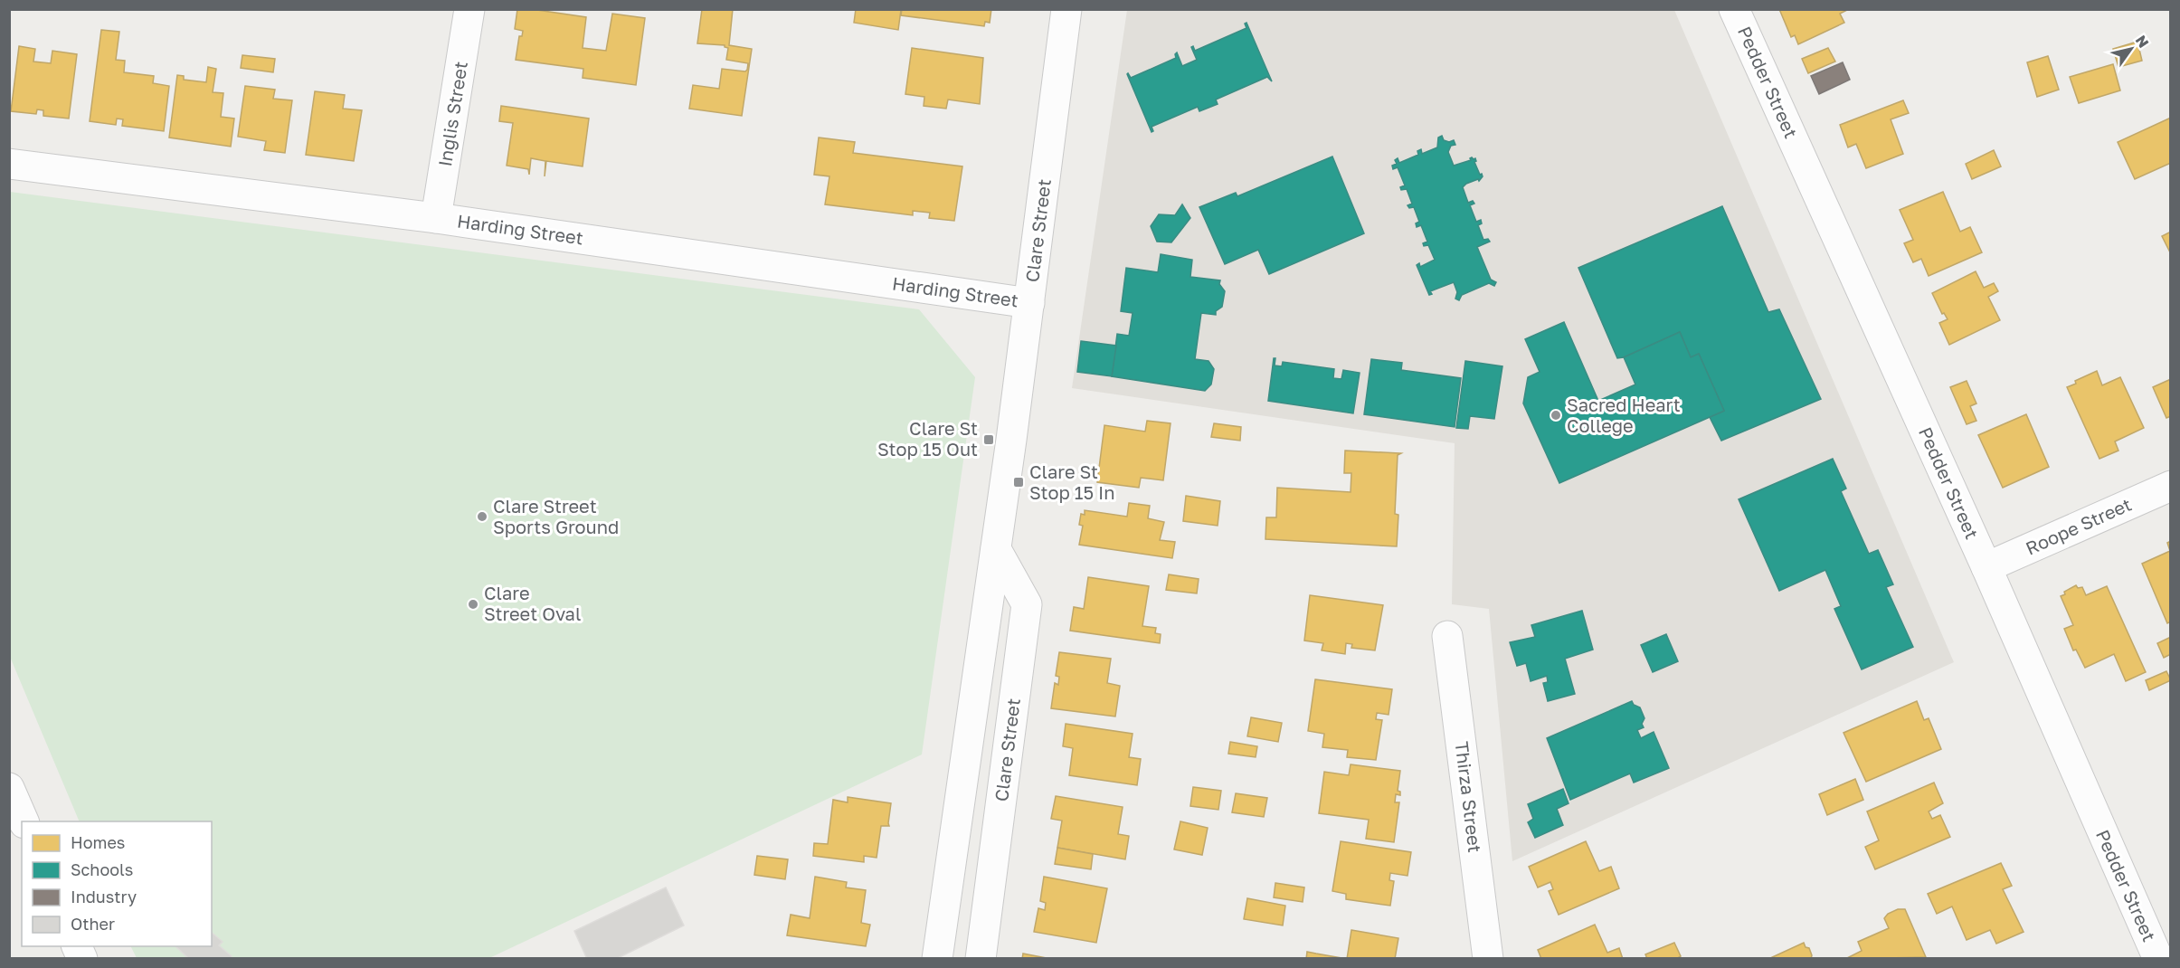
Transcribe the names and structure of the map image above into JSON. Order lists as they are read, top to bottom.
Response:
{
  "streets": {
    "street": [
      "Pedder Street",
      "Inglis Street",
      "Harding Street",
      "Clare Street",
      "Roope Street",
      "Thirza Street"
    ]
  },
  "crossings": [
    ["Pedder Street", "Roope Street"],
    ["Inglis Street", "Harding Street"],
    ["Harding Street", "Clare Street"]
  ],
  "places": {
    "other": ["Sacred Heart College", "Clare Street Sports Ground", "Clare Street Oval"],
    "transit": ["Clare St Stop 15 Out", "Clare St Stop 15 In"]
  },
  "legend": [
    "Homes",
    "Schools",
    "Industry",
    "Other"
  ],
  "north": "top right"
}
